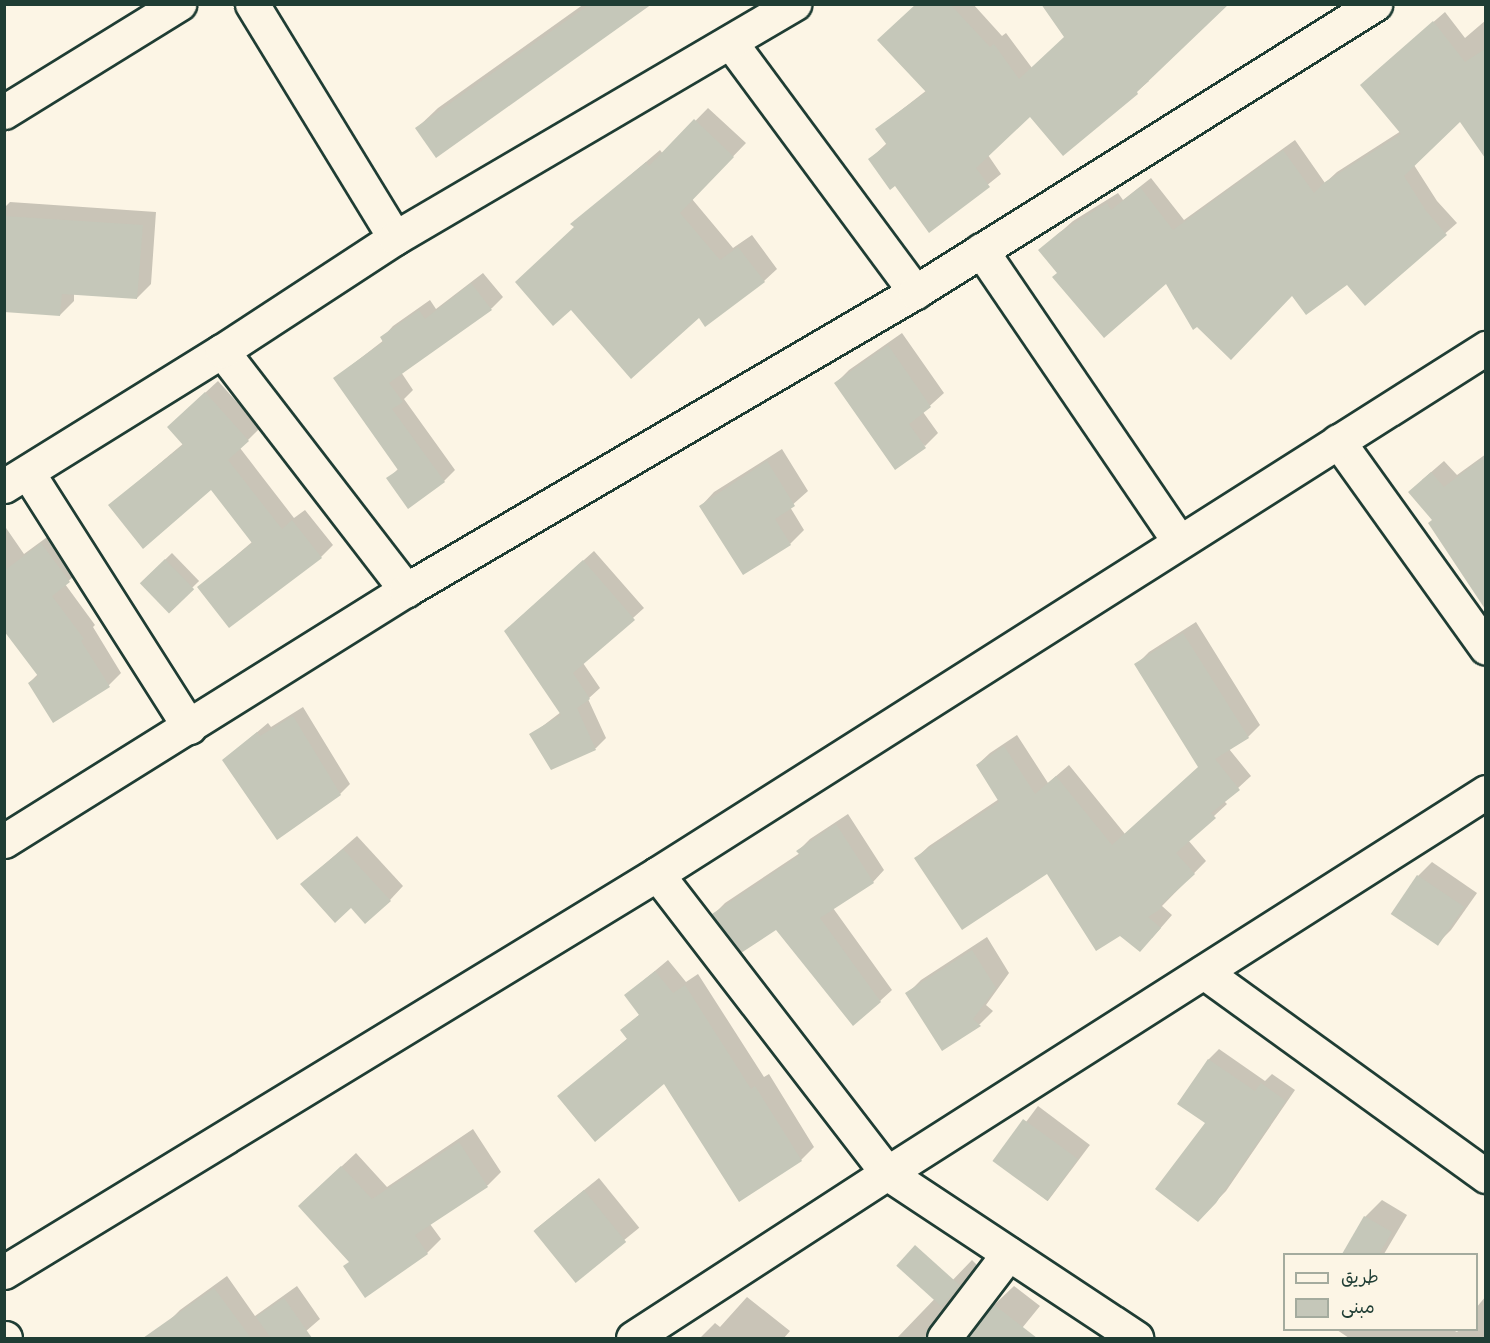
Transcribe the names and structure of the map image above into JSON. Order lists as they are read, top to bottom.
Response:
{
  "legend": ["طريق", "مبنى"]
}
